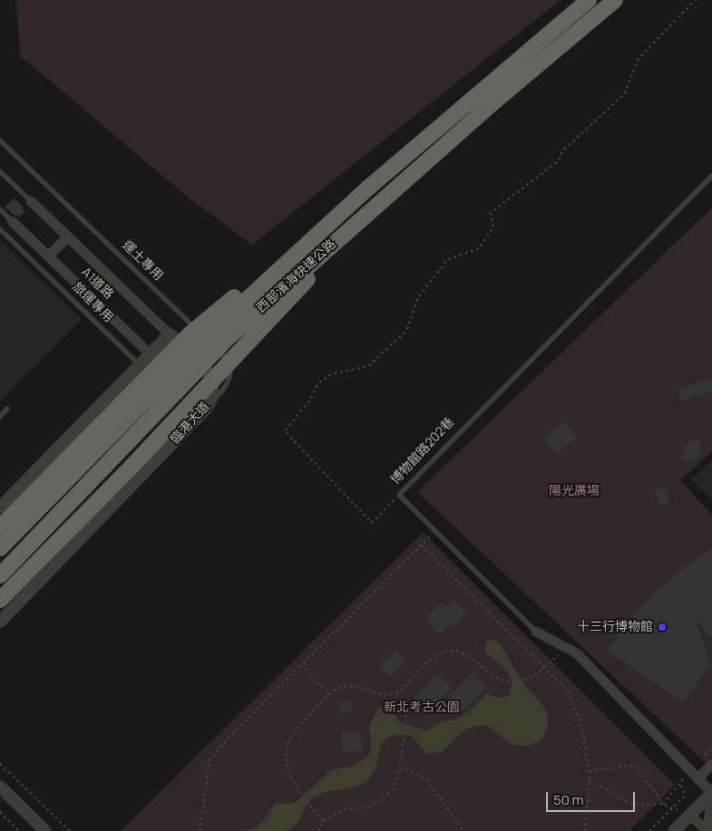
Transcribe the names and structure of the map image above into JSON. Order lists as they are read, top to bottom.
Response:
{
  "streets": {
    "highway": ["西部濱海快速公路"],
    "street": ["A1道路", "臨港大道", "博物館路202巷"],
    "lane": ["運土專用", "旅運專用"]
  },
  "crossings": [
    ["運土專用", "臨港大道"],
    ["A1道路", "臨港大道"]
  ],
  "parks": ["陽光廣場", "新北考古公園"],
  "places": ["十三行博物館"],
  "scale_bar": "50 m"
}
